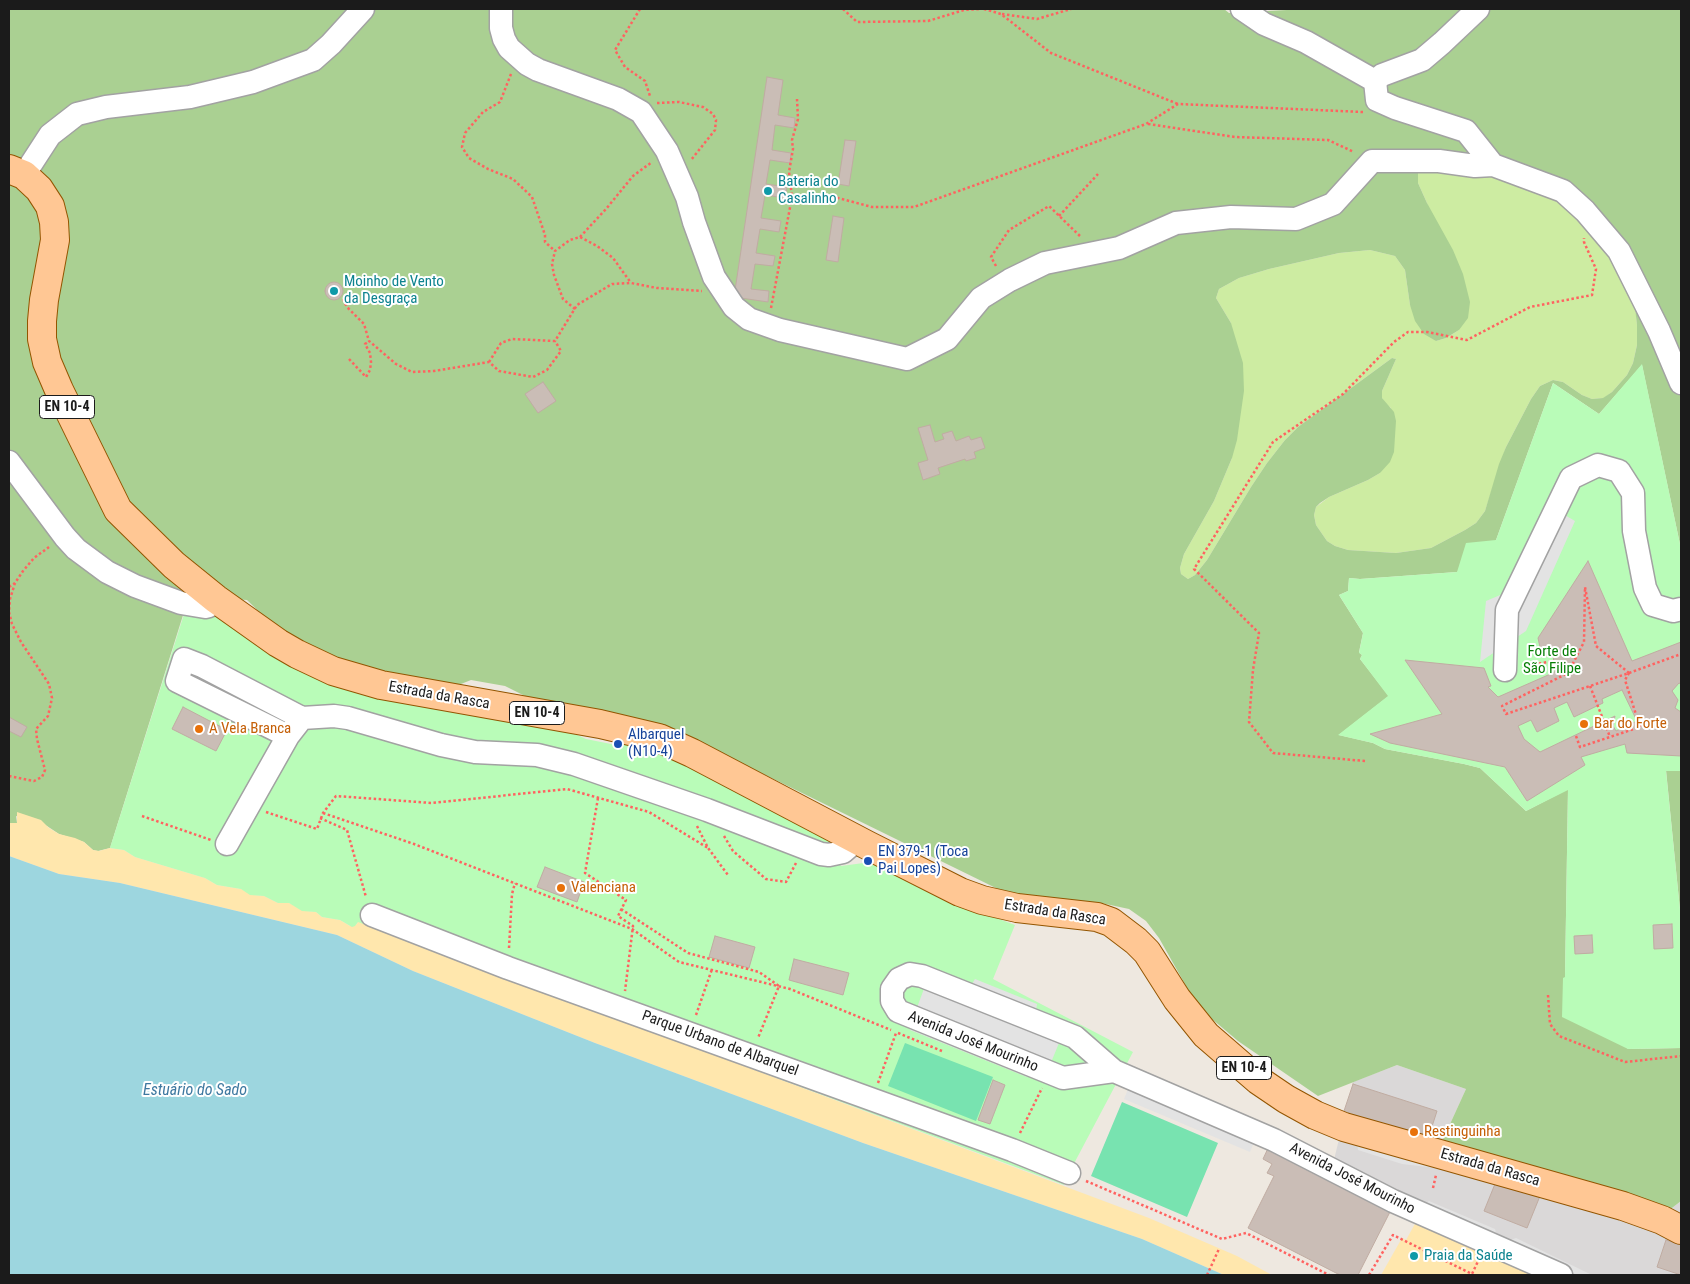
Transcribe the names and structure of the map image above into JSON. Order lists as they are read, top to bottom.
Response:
{
  "streets": {
    "main road": ["EN 10-4", "Estrada da Rasca"],
    "street": ["Avenida José Mourinho", "Parque Urbano de Albarquel"]
  },
  "crossings": [
    ["EN 10-4", "Estrada da Rasca"]
  ],
  "water": ["Estuário do Sado"],
  "parks": ["Forte de São Filipe"],
  "places": [
    "Bateria do Casalinho",
    "Moinho de Vento da Desgraça",
    "Bar do Forte",
    "A Vela Branca",
    "Albarquel (N10-4)",
    "EN 379-1 (Toca Pai Lopes)",
    "Valenciana",
    "Restinguinha",
    "Praia da Saúde"
  ]
}
